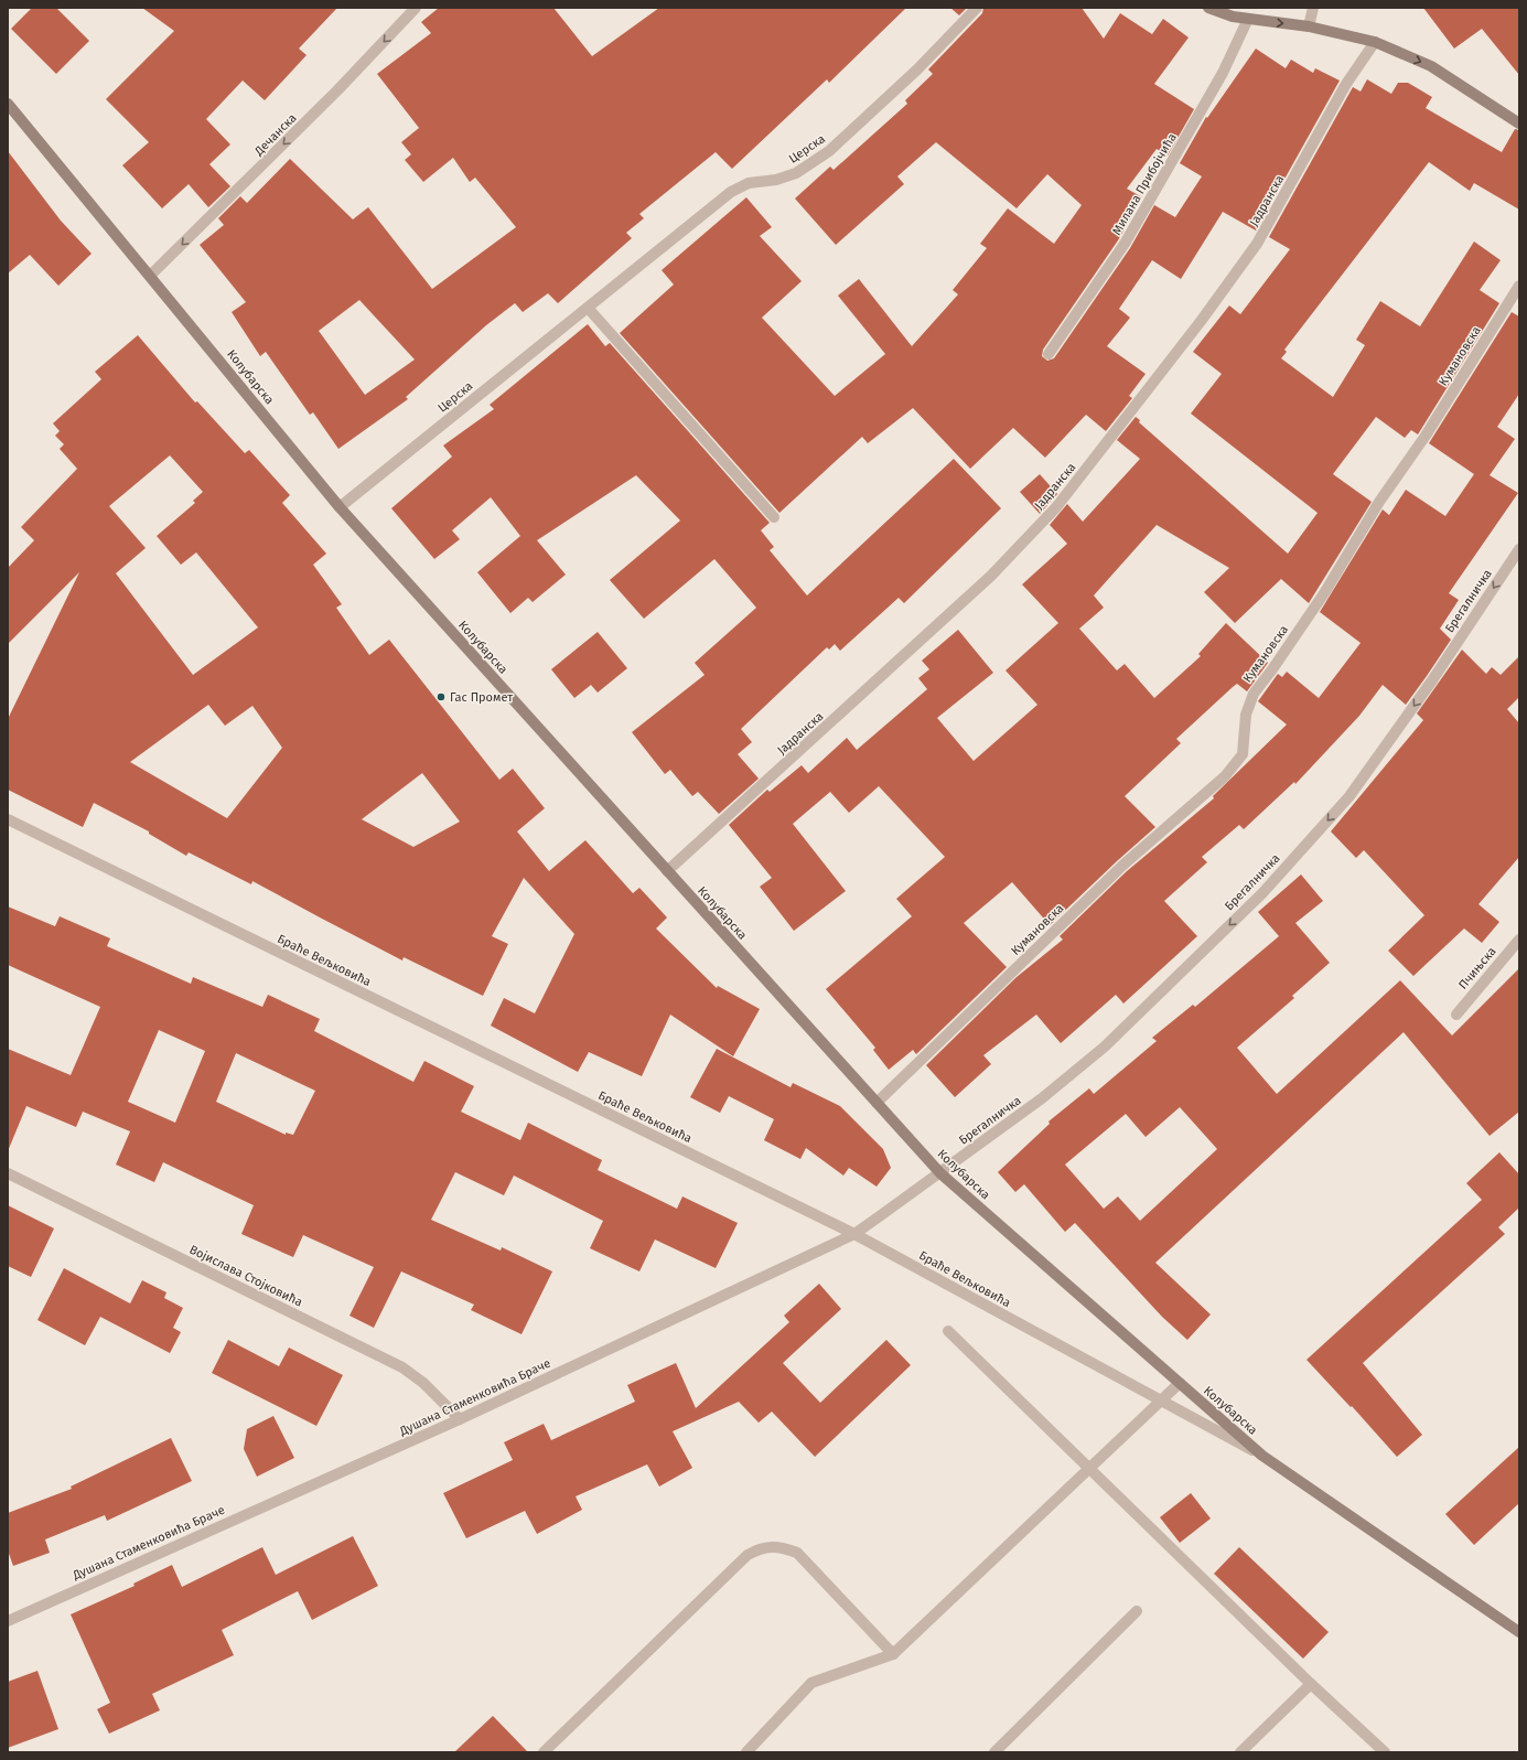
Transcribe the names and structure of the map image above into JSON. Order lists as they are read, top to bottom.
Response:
{
  "streets": {
    "main road": ["Колубарска"],
    "street": [
      "Дечанска",
      "Церска",
      "Милана Прибојчића",
      "Јадранска",
      "Кумановска",
      "Брегалничка",
      "Браће Вељковића",
      "Пчињска",
      "Војислава Стојковића",
      "Душана Стаменковића Браче"
    ]
  },
  "crossings": [
    ["Дечанска", "Колубарска"],
    ["Церска", "Колубарска"],
    ["Јадранска", "Колубарска"],
    ["Кумановска", "Колубарска"],
    ["Колубарска", "Брегалничка"],
    ["Колубарска", "Браће Вељковића"],
    ["Колубарска", "Душана Стаменковића Браче"],
    ["Брегалничка", "Душана Стаменковића Браче"],
    ["Браће Вељковића", "Душана Стаменковића Браче"],
    ["Војислава Стојковића", "Душана Стаменковића Браче"]
  ],
  "one_way": ["Дечанска", "Брегалничка"],
  "places": ["Гас Промет"]
}
